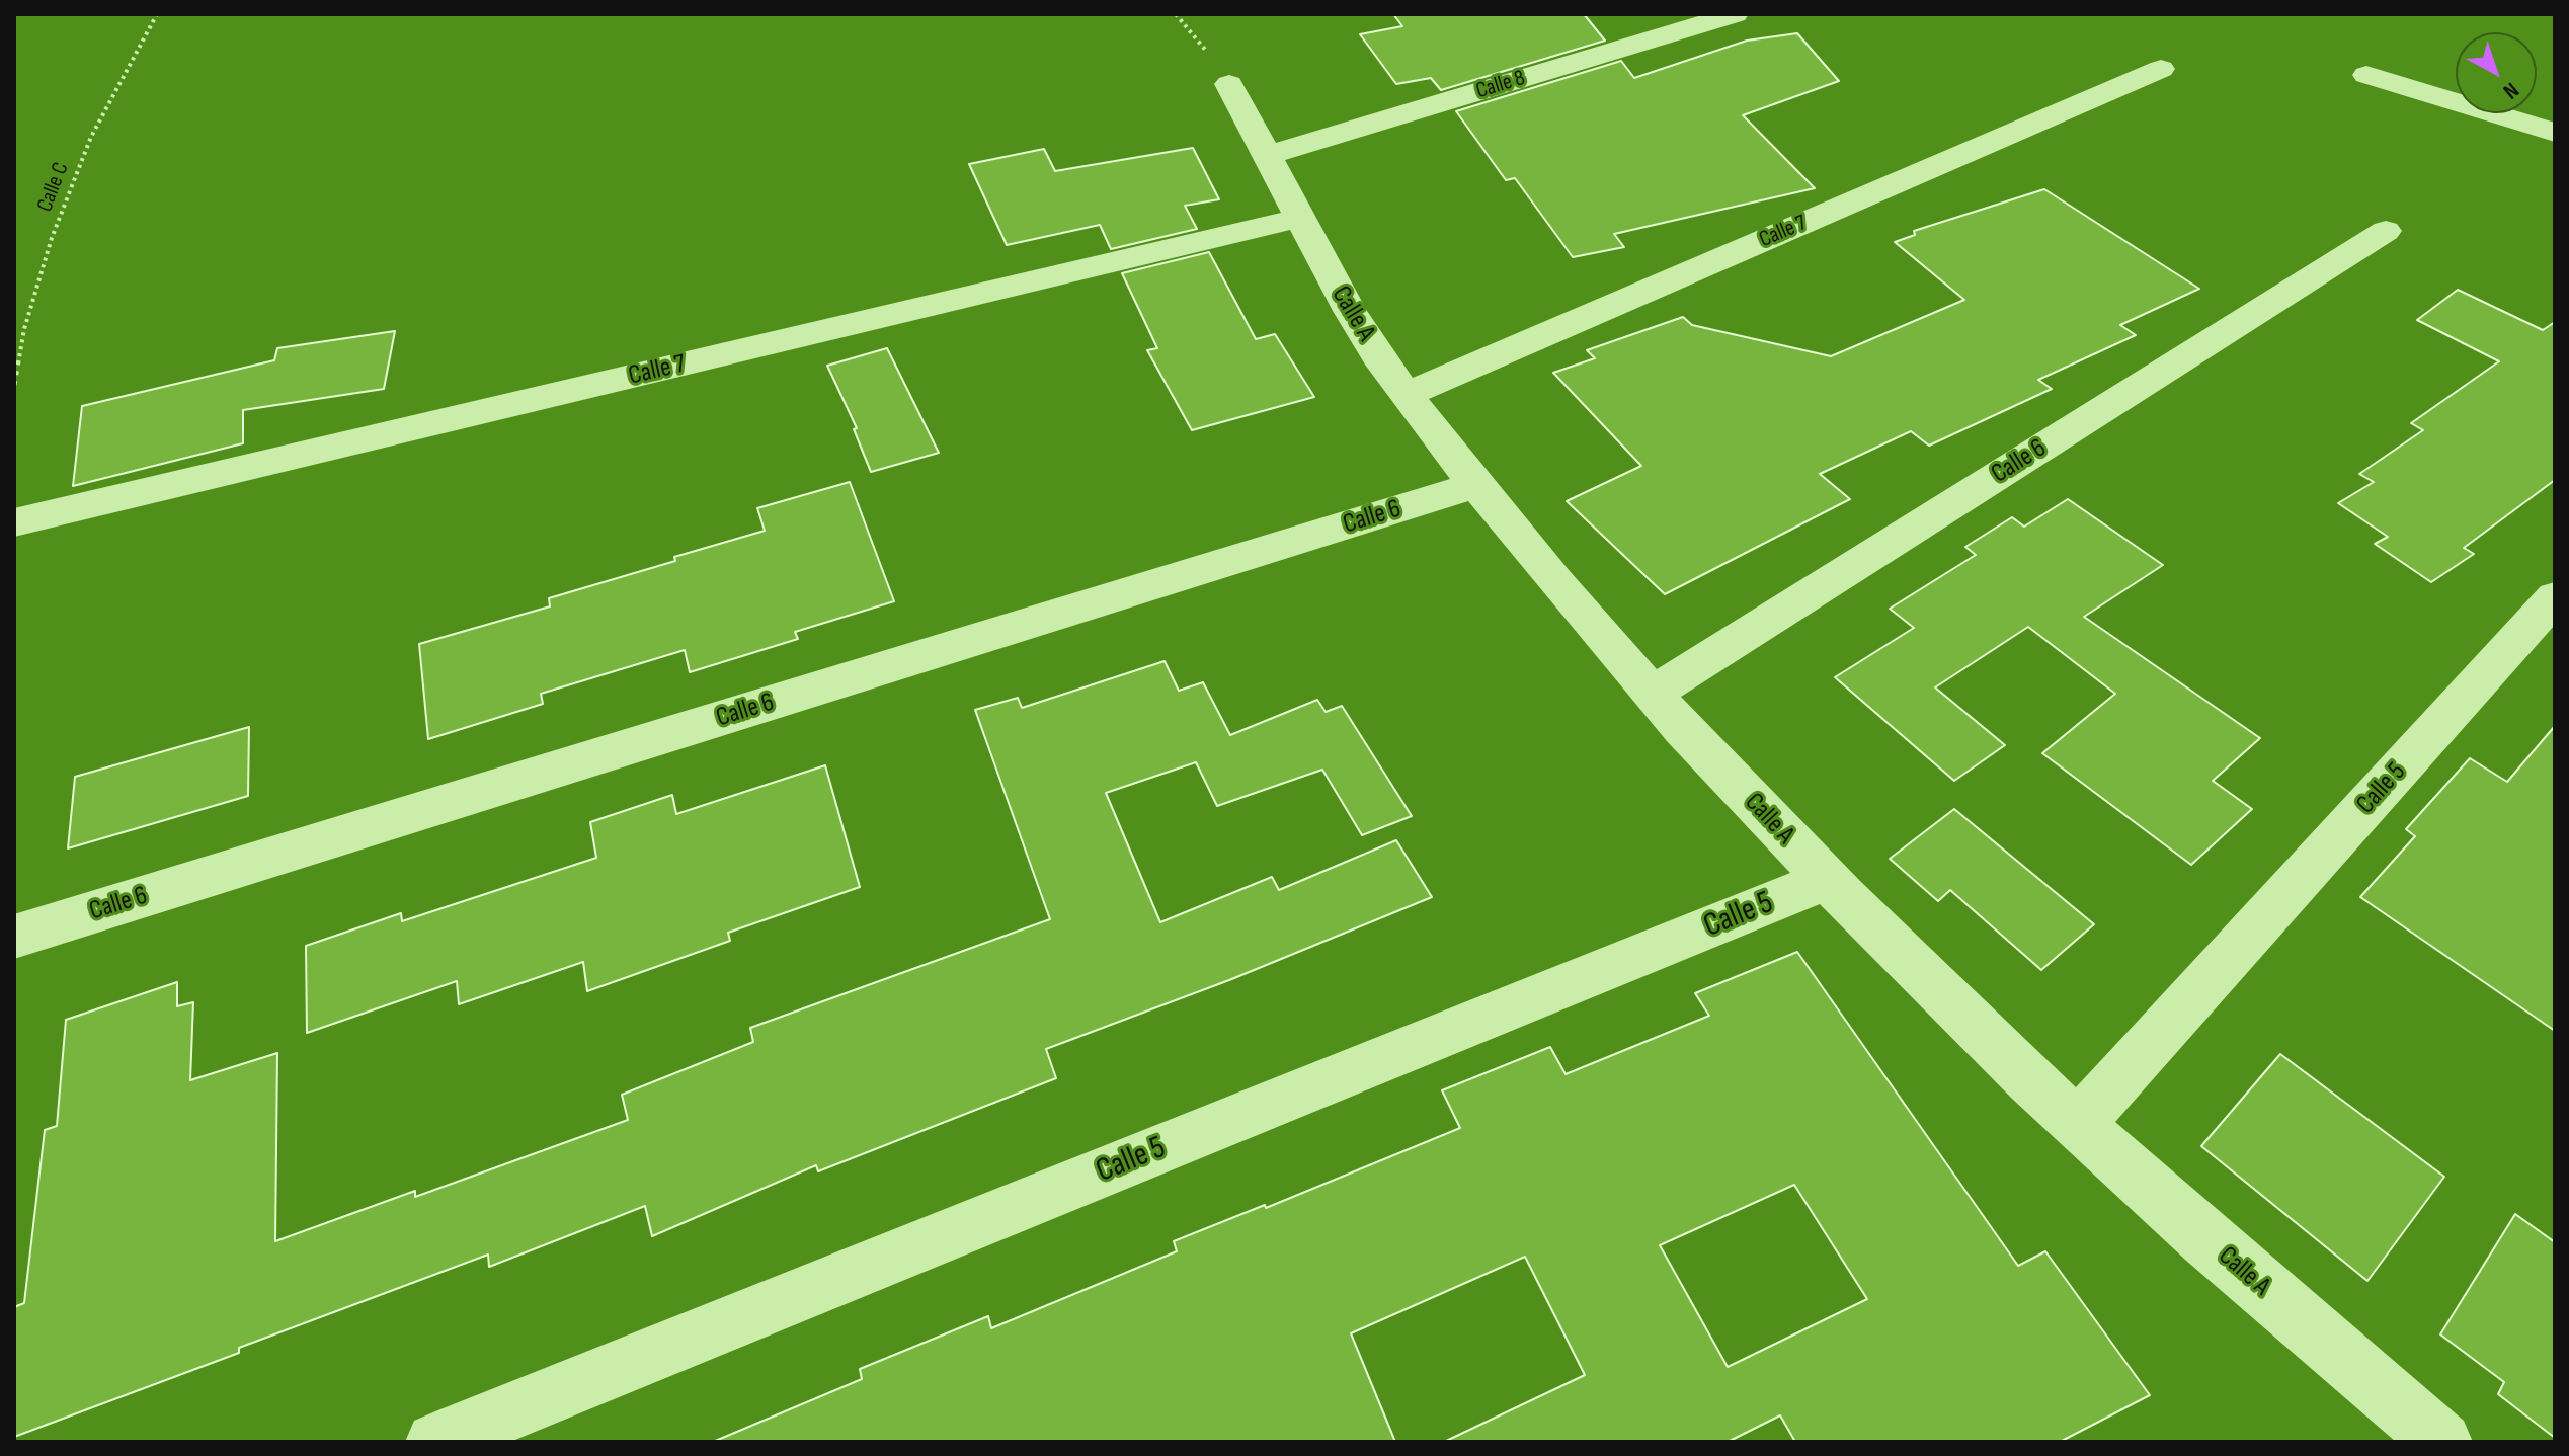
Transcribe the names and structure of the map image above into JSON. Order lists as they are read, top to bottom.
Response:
{
  "streets": {
    "street": [
      "Calle 8",
      "Calle 7",
      "Calle A",
      "Calle 6",
      "Calle 5"
    ],
    "path": ["Calle C"]
  },
  "crossings": [
    ["Calle 8", "Calle A"],
    ["Calle 7", "Calle A"],
    ["Calle A", "Calle 6"],
    ["Calle A", "Calle 5"]
  ],
  "north": "bottom right"
}
